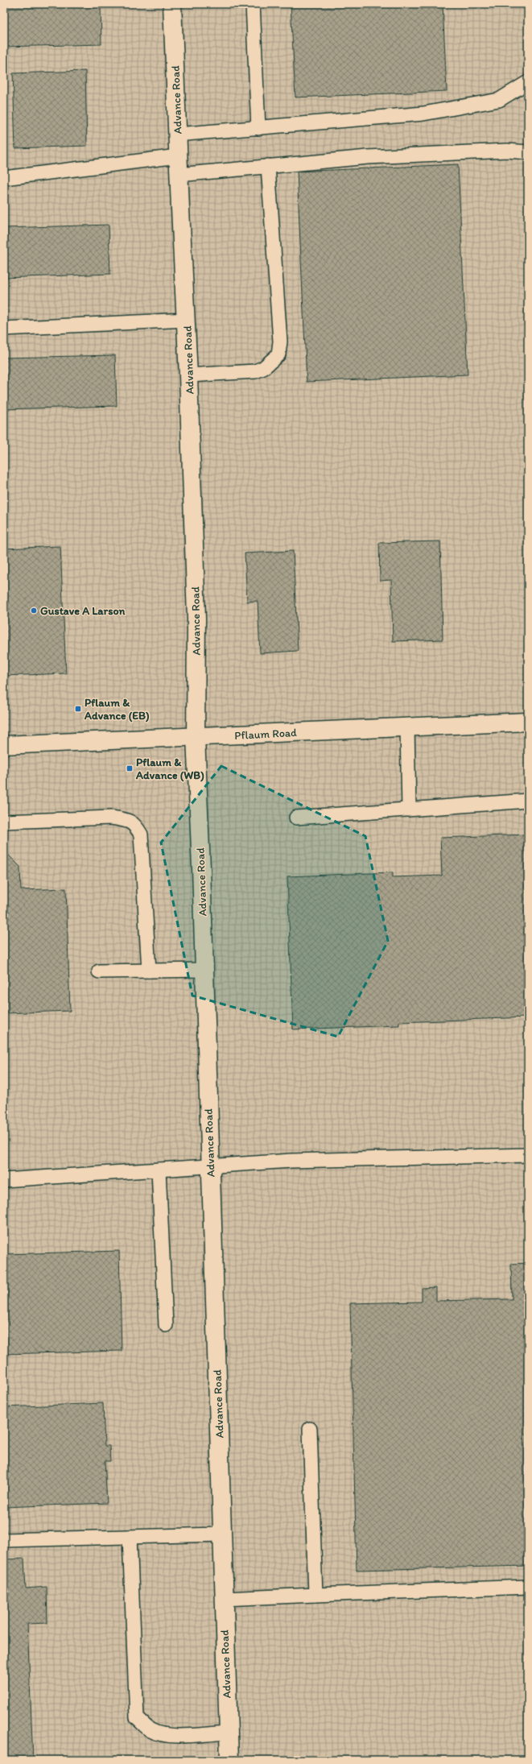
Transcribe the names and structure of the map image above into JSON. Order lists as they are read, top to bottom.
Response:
{
  "streets": {
    "street": ["Advance Road", "Pflaum Road"]
  },
  "crossings": [
    ["Advance Road", "Pflaum Road"]
  ],
  "places": {
    "other": ["Gustave A Larson"],
    "transit": ["Pflaum & Advance (EB)", "Pflaum & Advance (WB)"]
  }
}
